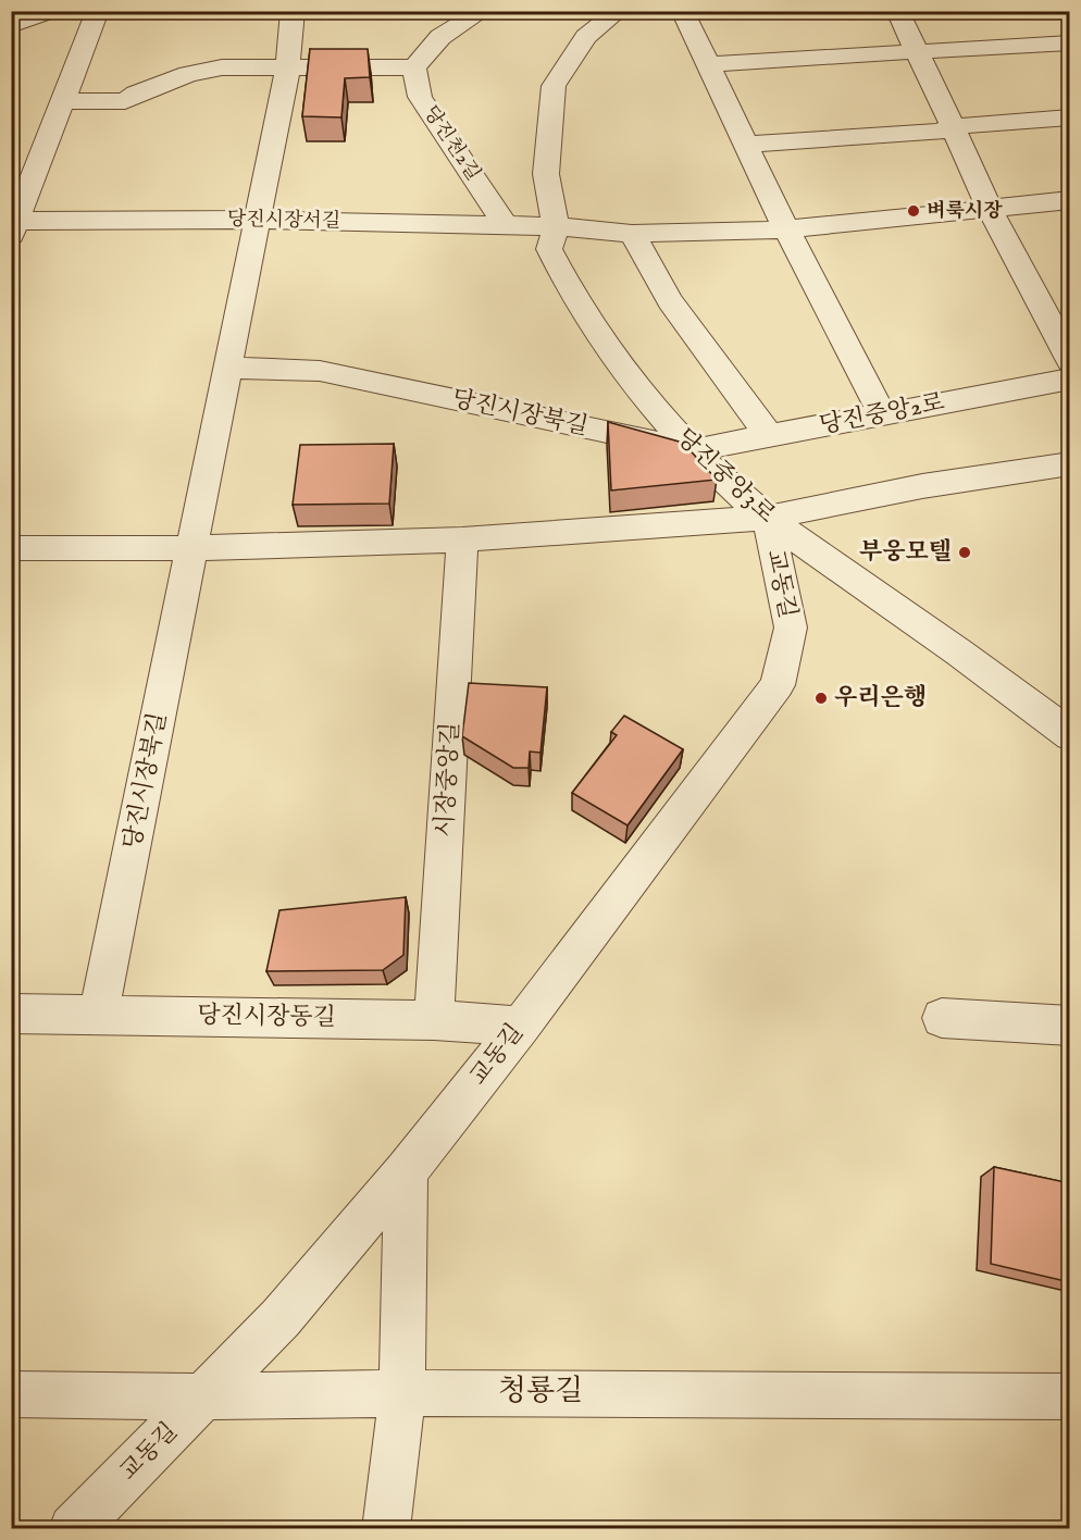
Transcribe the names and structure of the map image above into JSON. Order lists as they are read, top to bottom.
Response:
{
  "streets": {
    "street": [
      "당진천2길",
      "당진시장서길",
      "당진시장북길",
      "당진중앙2로",
      "당진중앙3로",
      "교동길",
      "시장중앙길",
      "당진시장동길",
      "청룡길"
    ]
  },
  "crossings": [
    ["당진천2길", "당진시장서길"],
    ["당진시장서길", "당진시장북길"],
    ["당진시장서길", "당진중앙3로"],
    ["당진시장북길", "당진중앙2로"],
    ["당진시장북길", "당진중앙3로"],
    ["당진시장북길", "당진시장동길"],
    ["당진중앙2로", "당진중앙3로"],
    ["당진중앙3로", "교동길"],
    ["교동길", "당진시장동길"],
    ["교동길", "청룡길"],
    ["시장중앙길", "당진시장동길"]
  ],
  "places": ["벼룩시장", "부웅모텔", "우리은행"]
}
